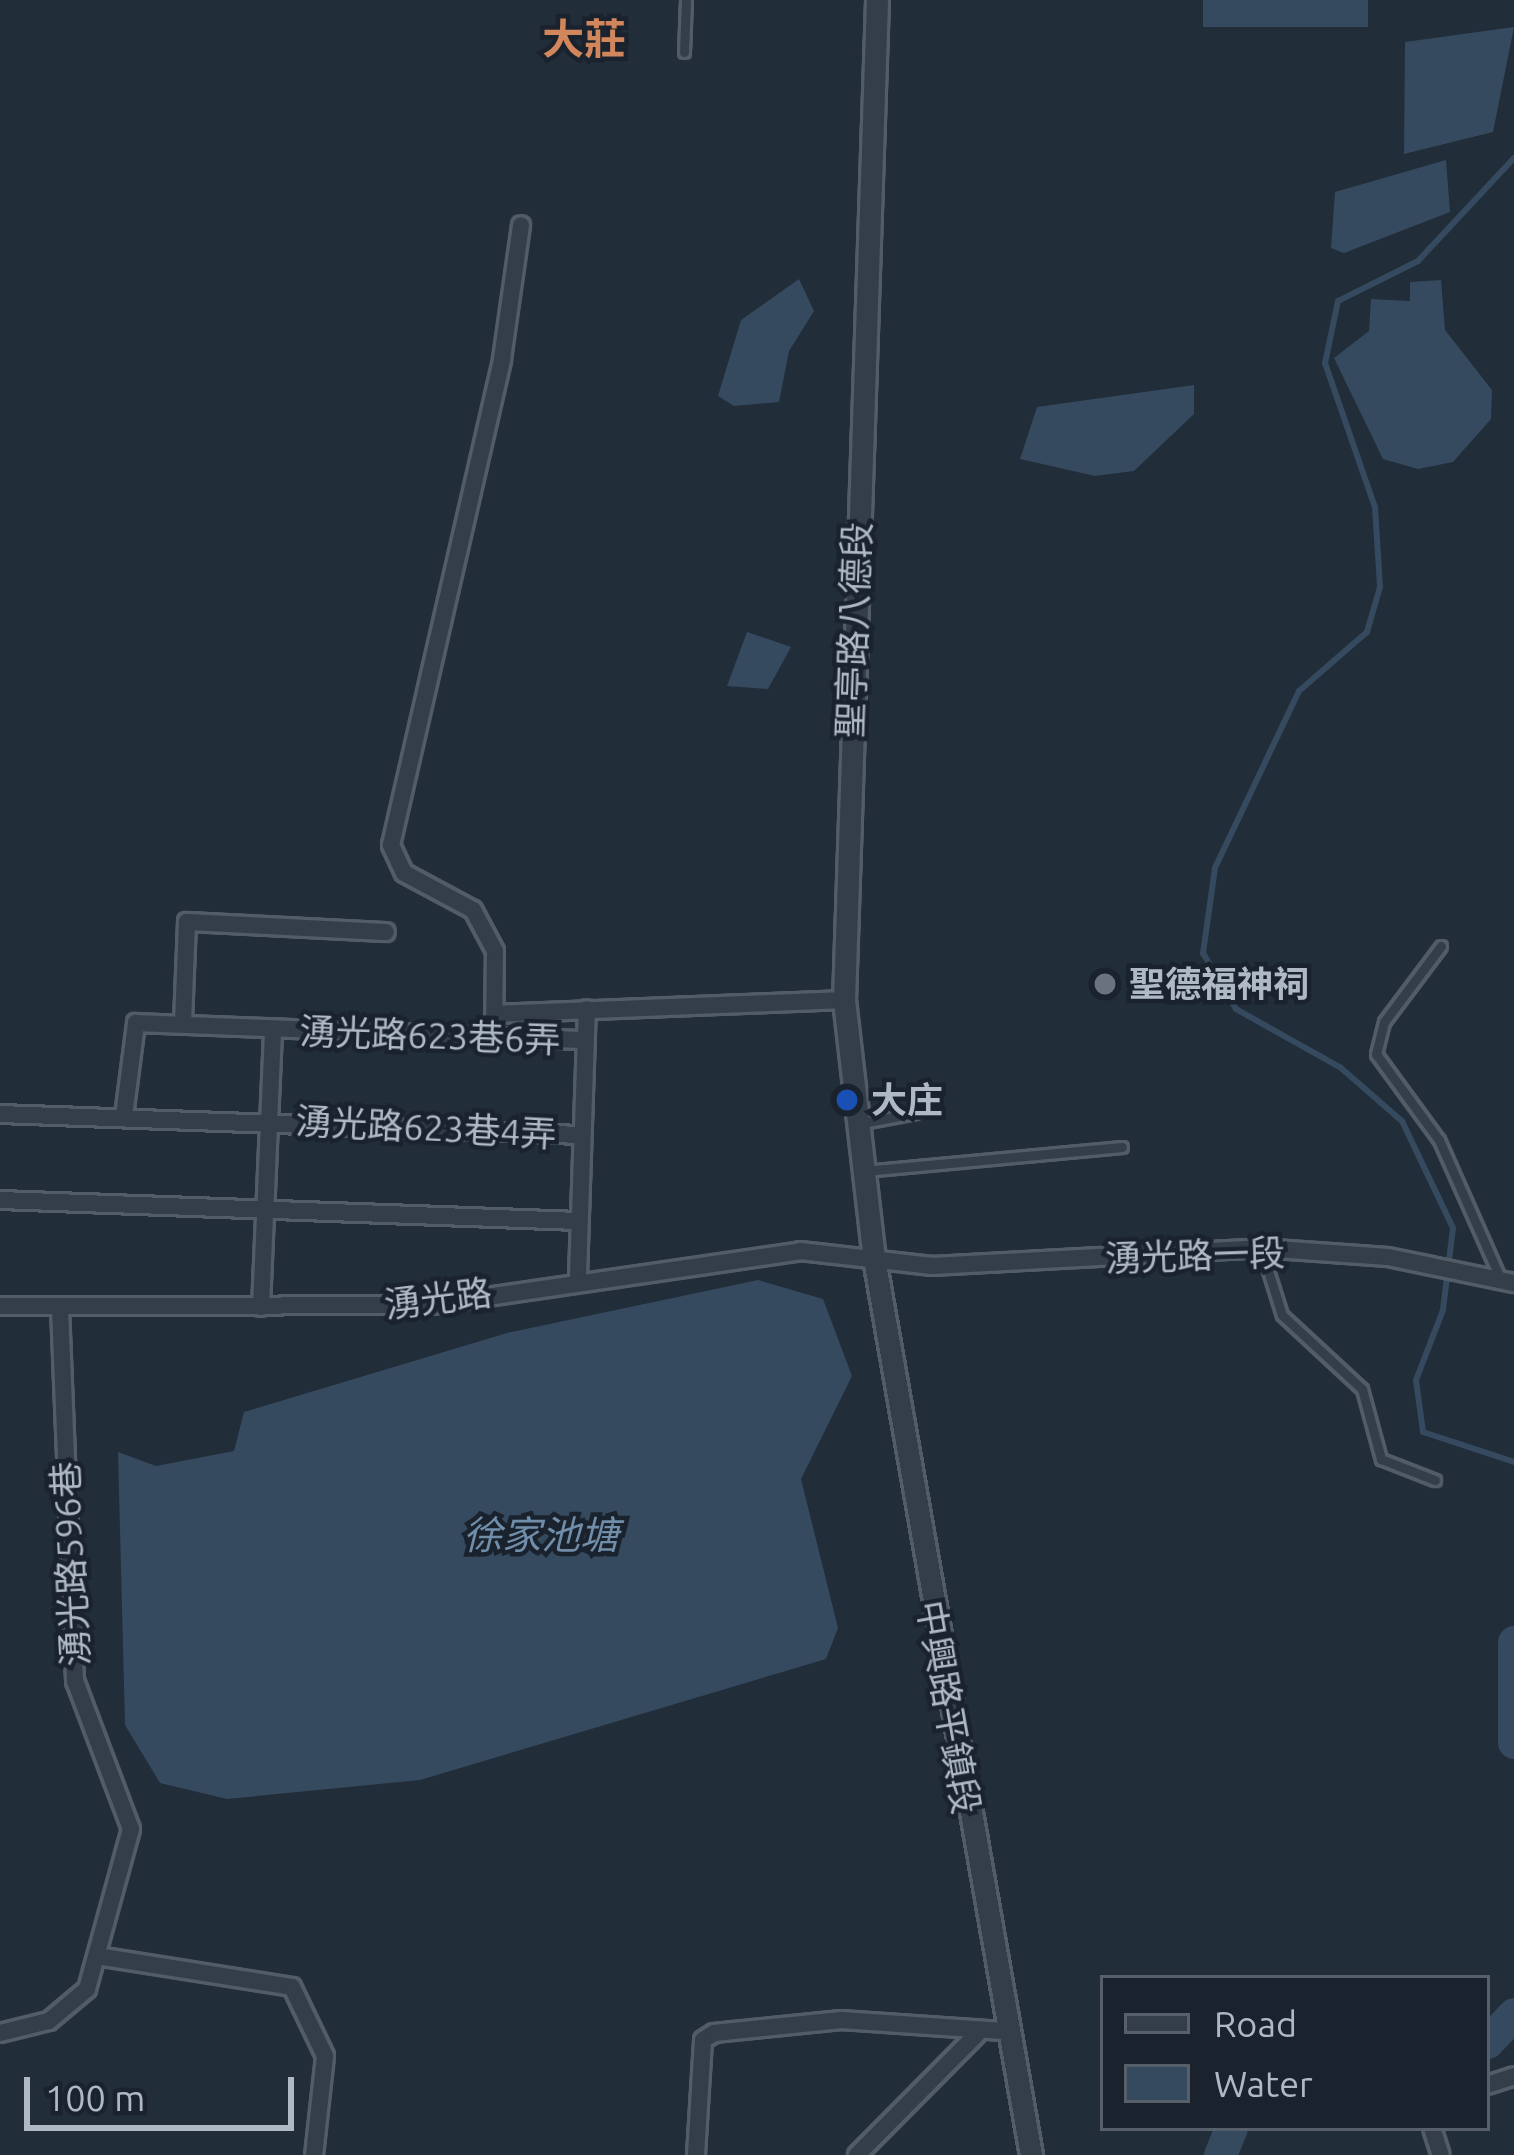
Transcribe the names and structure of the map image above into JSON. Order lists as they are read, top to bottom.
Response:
{
  "streets": {
    "street": [
      "聖亭路八德段",
      "湧光路623巷6弄",
      "湧光路623巷4弄",
      "湧光路一段",
      "湧光路",
      "湧光路596巷",
      "中興路平鎮段"
    ]
  },
  "crossings": [
    ["聖亭路八德段", "湧光路一段"],
    ["聖亭路八德段", "湧光路"],
    ["聖亭路八德段", "中興路平鎮段"],
    ["湧光路一段", "湧光路"],
    ["湧光路一段", "中興路平鎮段"],
    ["湧光路", "湧光路596巷"],
    ["湧光路", "中興路平鎮段"]
  ],
  "districts": ["大莊"],
  "water": ["徐家池塘"],
  "places": ["聖德福神祠", "大庄"],
  "legend": ["Road", "Water"],
  "scale_bar": "100 m"
}
